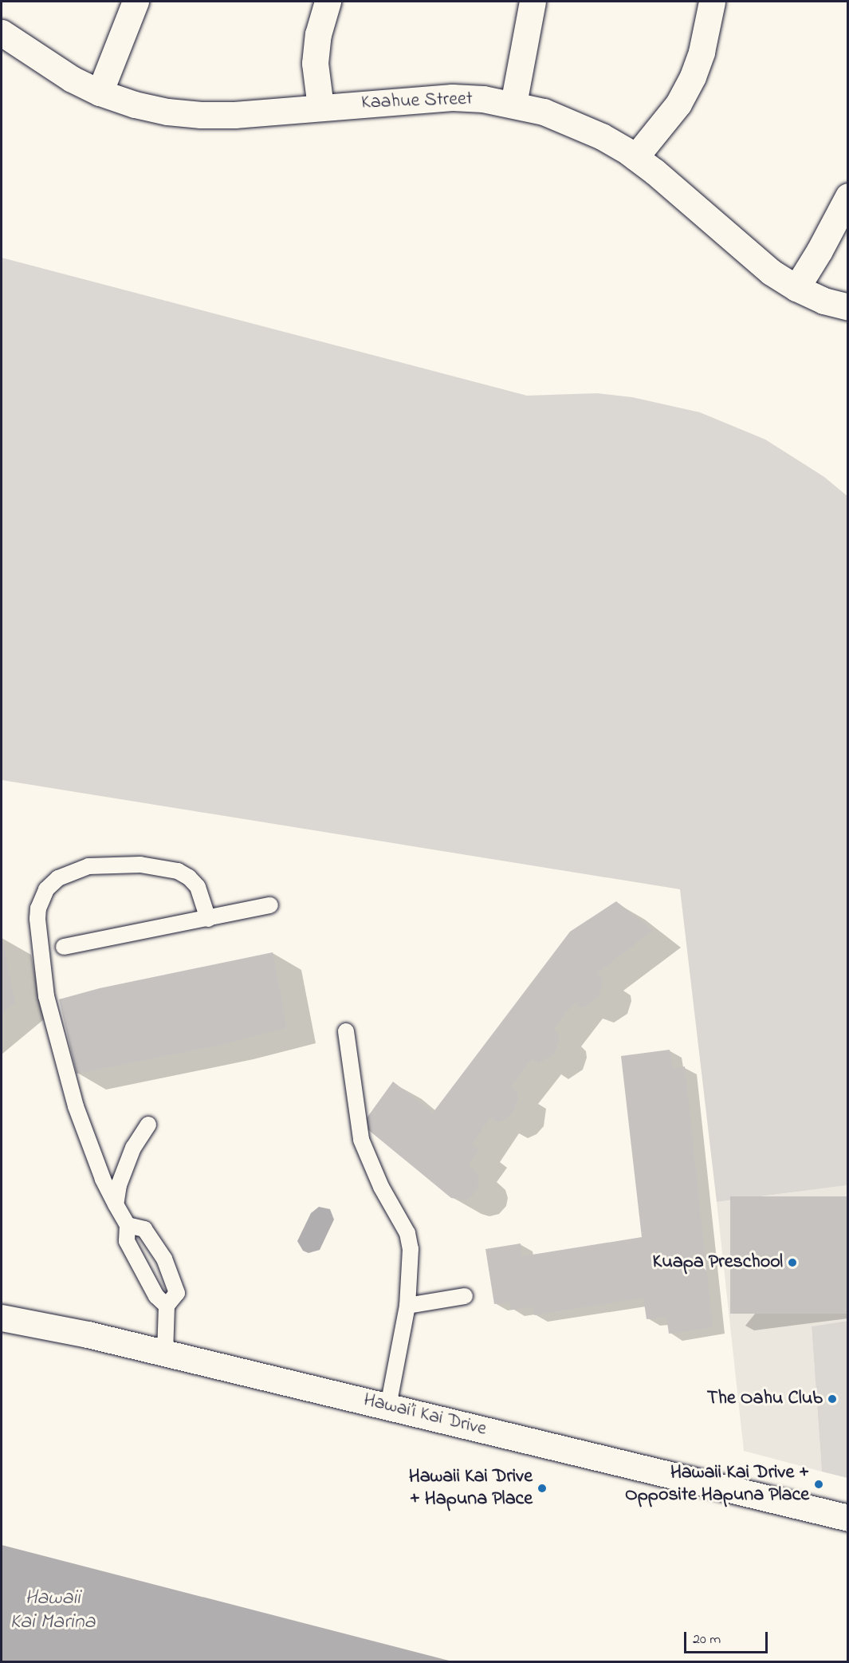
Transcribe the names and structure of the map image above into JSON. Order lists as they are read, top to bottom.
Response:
{
  "streets": {
    "street": ["Kaahue Street", "Hawai’i Kai Drive"]
  },
  "water": ["Hawaii Kai Marina"],
  "places": [
    "Kuapa Preschool",
    "The Oahu Club",
    "Hawaii Kai Drive + Opposite Hapuna Place",
    "Hawaii Kai Drive + Hapuna Place"
  ],
  "scale_bar": "20 m"
}
